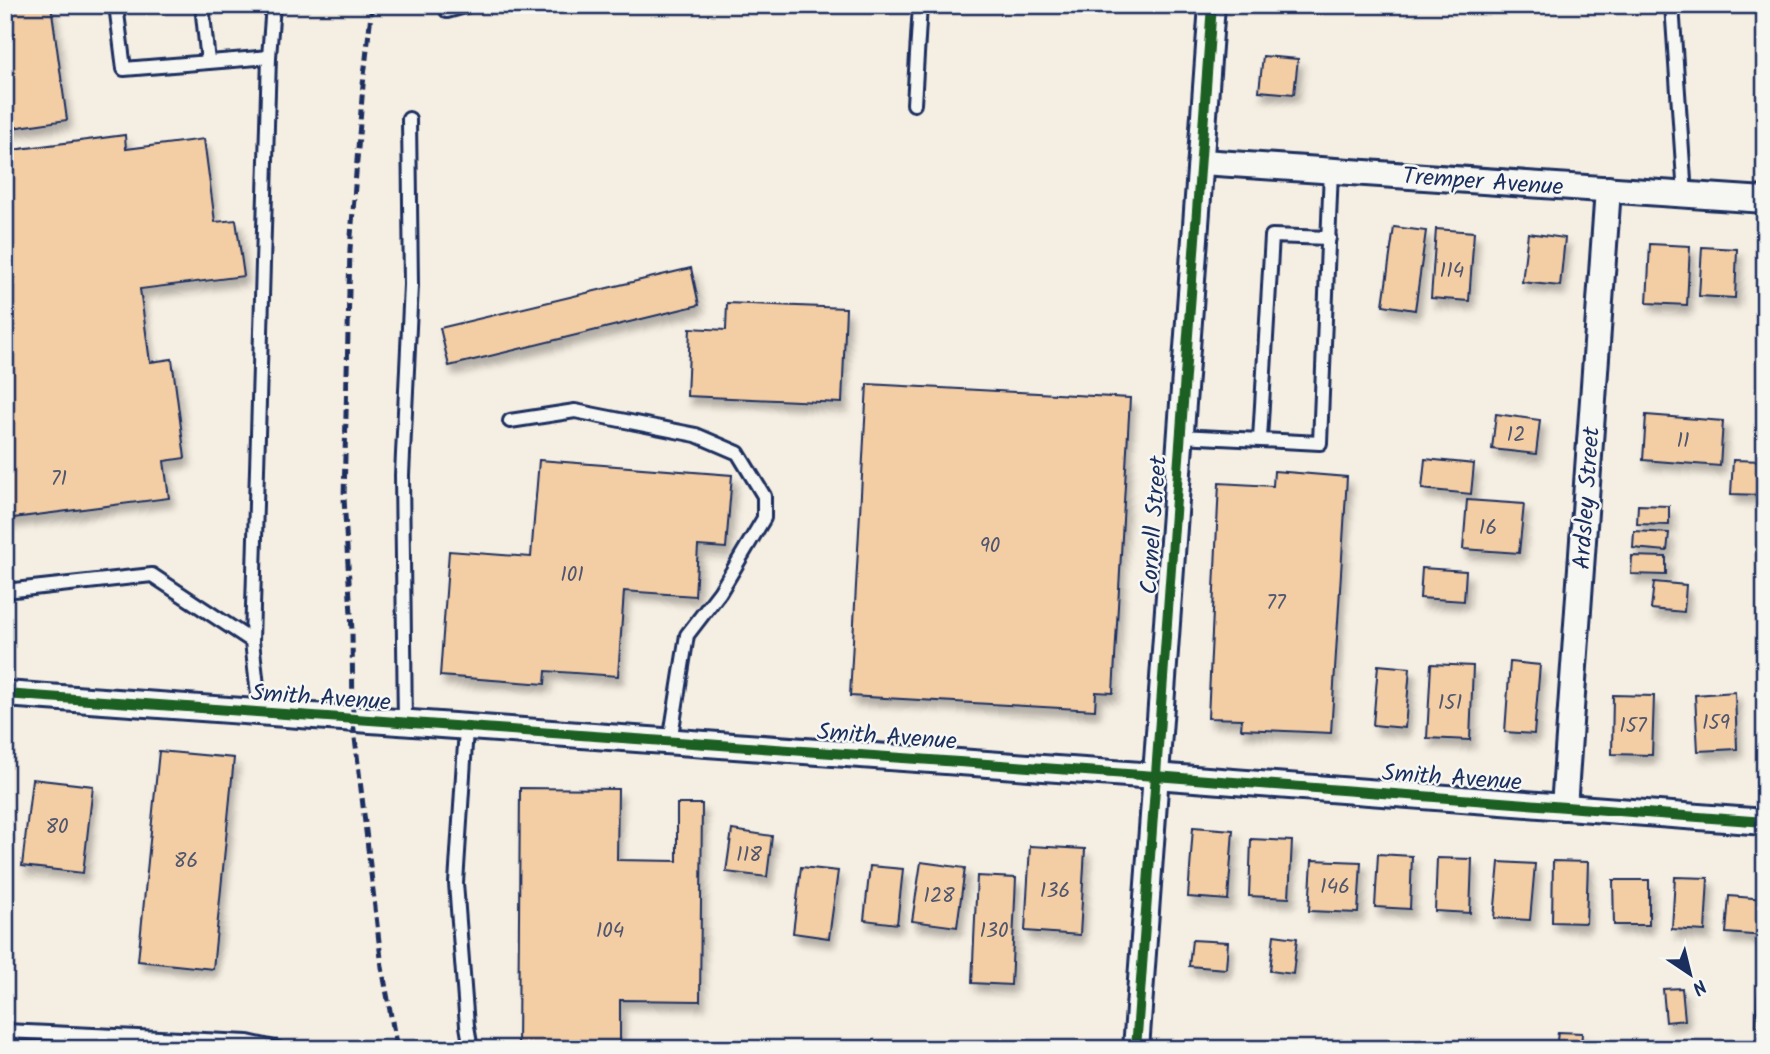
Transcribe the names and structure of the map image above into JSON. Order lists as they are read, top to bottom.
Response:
{
  "streets": {
    "street": [
      "Tremper Avenue",
      "Ardsley Street",
      "Cornell Street",
      "Smith Avenue"
    ]
  },
  "crossings": [
    ["Tremper Avenue", "Ardsley Street"],
    ["Tremper Avenue", "Cornell Street"],
    ["Ardsley Street", "Smith Avenue"],
    ["Cornell Street", "Smith Avenue"]
  ],
  "house_numbers": [
    "114",
    "12",
    "11",
    "71",
    "16",
    "90",
    "101",
    "77",
    "151",
    "159",
    "157",
    "80",
    "118",
    "86",
    "146",
    "136",
    "128",
    "104",
    "130"
  ],
  "north": "bottom right"
}
